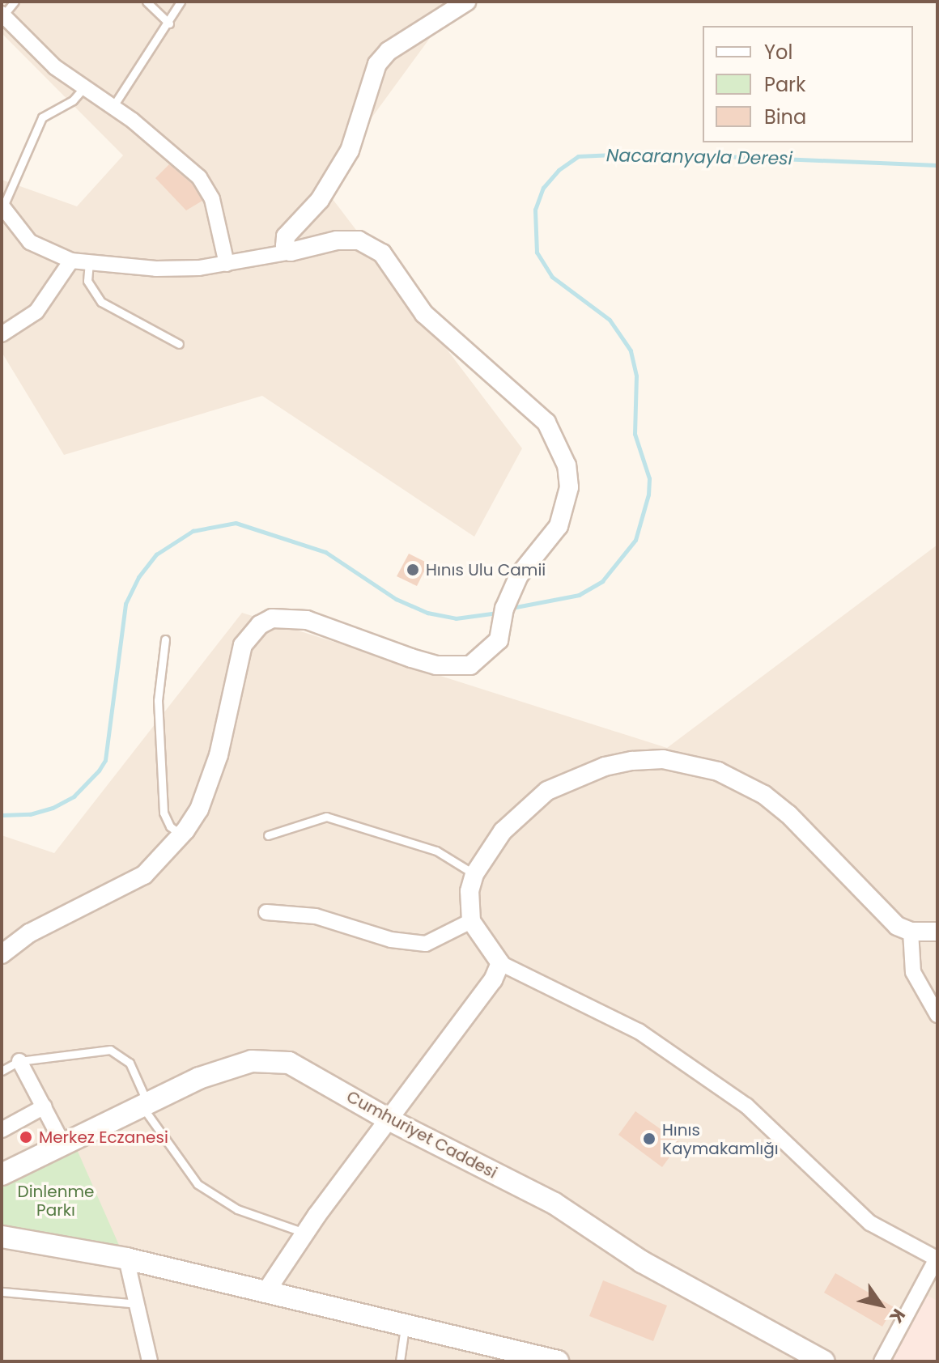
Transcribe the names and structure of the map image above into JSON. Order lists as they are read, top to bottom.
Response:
{
  "streets": {
    "main road": ["Cumhuriyet Caddesi"]
  },
  "water": ["Nacaranyayla Deresi"],
  "parks": ["Dinlenme Parkı"],
  "places": ["Hınıs Ulu Camii", "Merkez Eczanesi", "Hınıs Kaymakamlığı"],
  "legend": ["Yol", "Park", "Bina"],
  "north": "bottom right"
}
